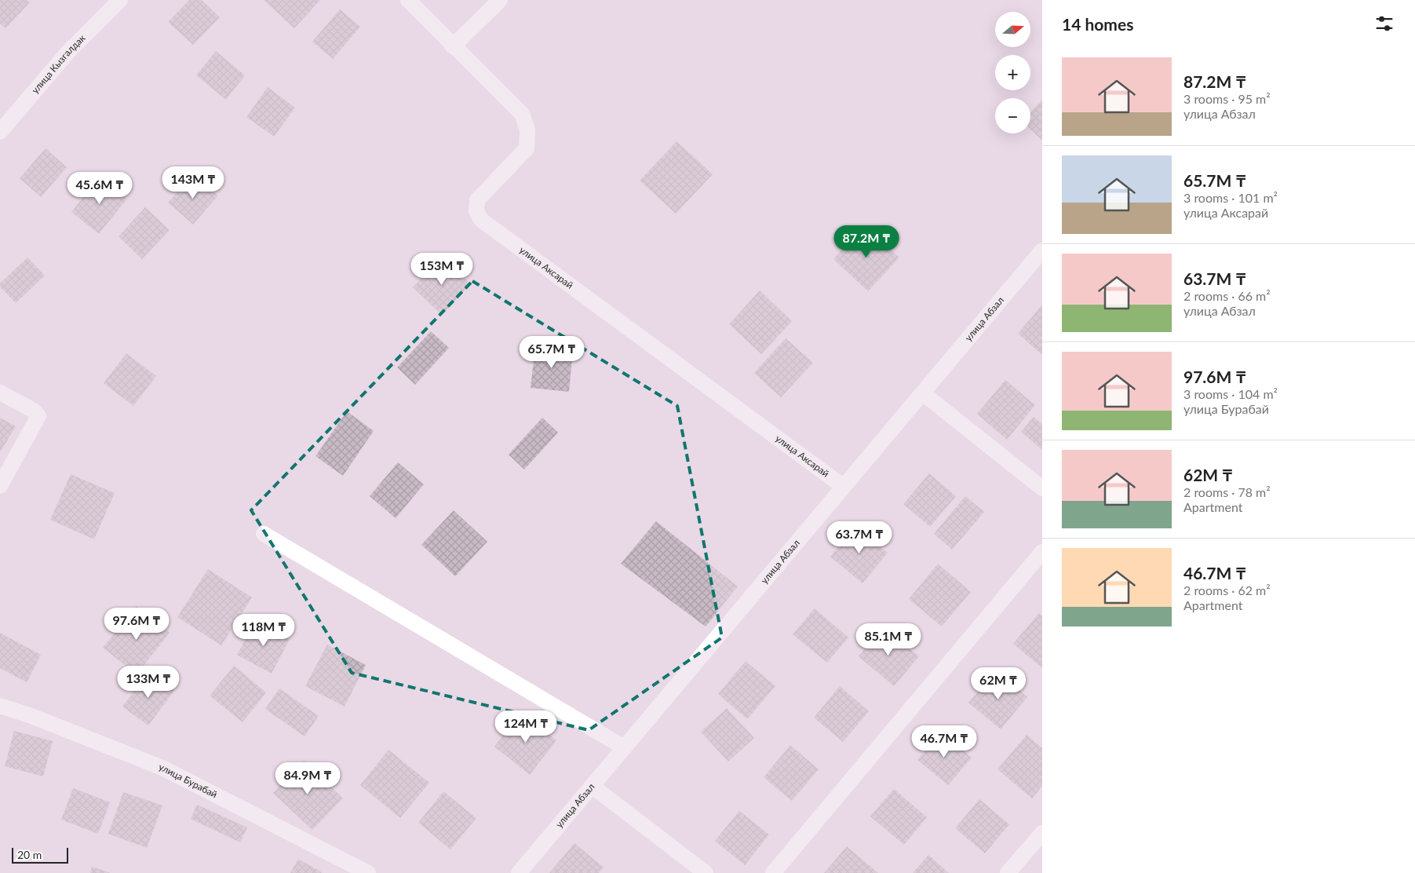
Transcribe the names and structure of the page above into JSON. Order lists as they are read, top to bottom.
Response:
{
  "streets": {
    "street": [
      "улица Кызгалдак",
      "улица Аксарай",
      "улица Абзал",
      "улица Бурабай"
    ]
  },
  "crossings": [
    ["улица Аксарай", "улица Абзал"]
  ],
  "scale_bar": "20 m",
  "north": "right",
  "page": {
    "heading": "14 homes",
    "map_buttons": ["+", "−"],
    "list": [
      {
        "name": "87.2M ₸",
        "note": "3 rooms · 95 m² · улица Абзал"
      },
      {
        "name": "65.7M ₸",
        "note": "3 rooms · 101 m² · улица Аксарай"
      },
      {
        "name": "63.7M ₸",
        "note": "2 rooms · 66 m² · улица Абзал"
      },
      {
        "name": "97.6M ₸",
        "note": "3 rooms · 104 m² · улица Бурабай"
      },
      {
        "name": "62M ₸",
        "note": "2 rooms · 78 m² · Apartment"
      },
      {
        "name": "46.7M ₸",
        "note": "2 rooms · 62 m² · Apartment"
      }
    ],
    "price": [
      "143M ₸",
      "45.6M ₸",
      "87.2M ₸",
      "153M ₸",
      "65.7M ₸",
      "63.7M ₸",
      "97.6M ₸",
      "118M ₸",
      "85.1M ₸",
      "133M ₸",
      "62M ₸",
      "124M ₸",
      "46.7M ₸",
      "84.9M ₸"
    ],
    "scale": "20 m"
  }
}
